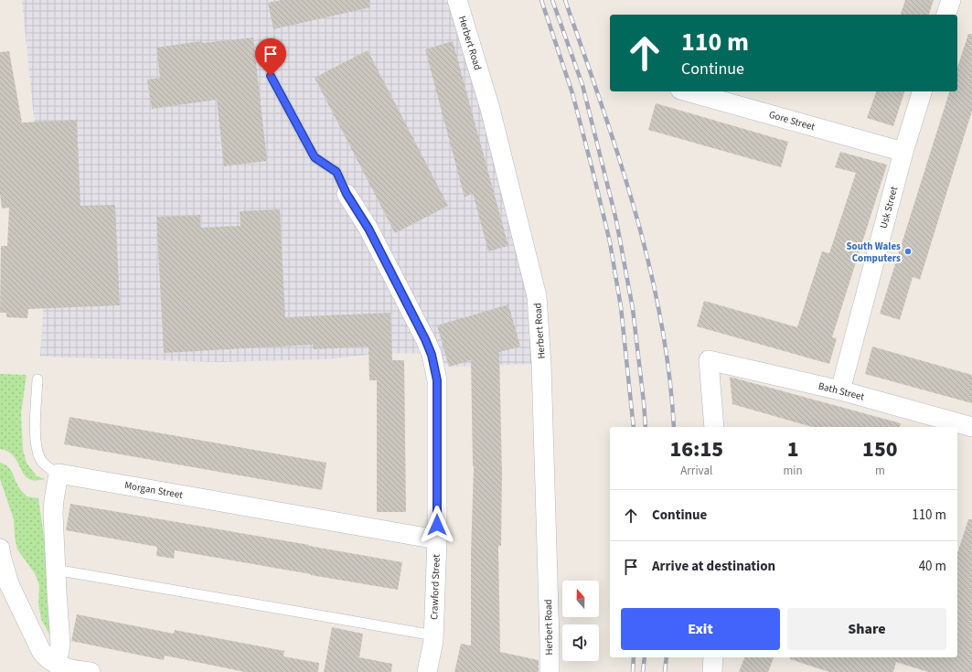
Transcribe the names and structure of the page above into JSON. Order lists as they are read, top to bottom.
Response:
{
  "streets": {
    "street": [
      "Herbert Road",
      "Gore Street",
      "Usk Street",
      "Bath Street",
      "Morgan Street",
      "Crawford Street"
    ]
  },
  "crossings": [
    ["Gore Street", "Usk Street"],
    ["Usk Street", "Bath Street"],
    ["Morgan Street", "Crawford Street"]
  ],
  "places": ["South Wales Computers"],
  "north": "top",
  "page": {
    "turn": ["110 m", "Continue"],
    "eta": [
      "16:15",
      "Arrival",
      "1",
      "min",
      "150",
      "m"
    ],
    "list": [
      {
        "name": "Continue",
        "value": "110 m"
      },
      {
        "name": "Arrive at destination",
        "value": "40 m"
      }
    ],
    "buttons": ["Exit", "Share"]
  }
}
